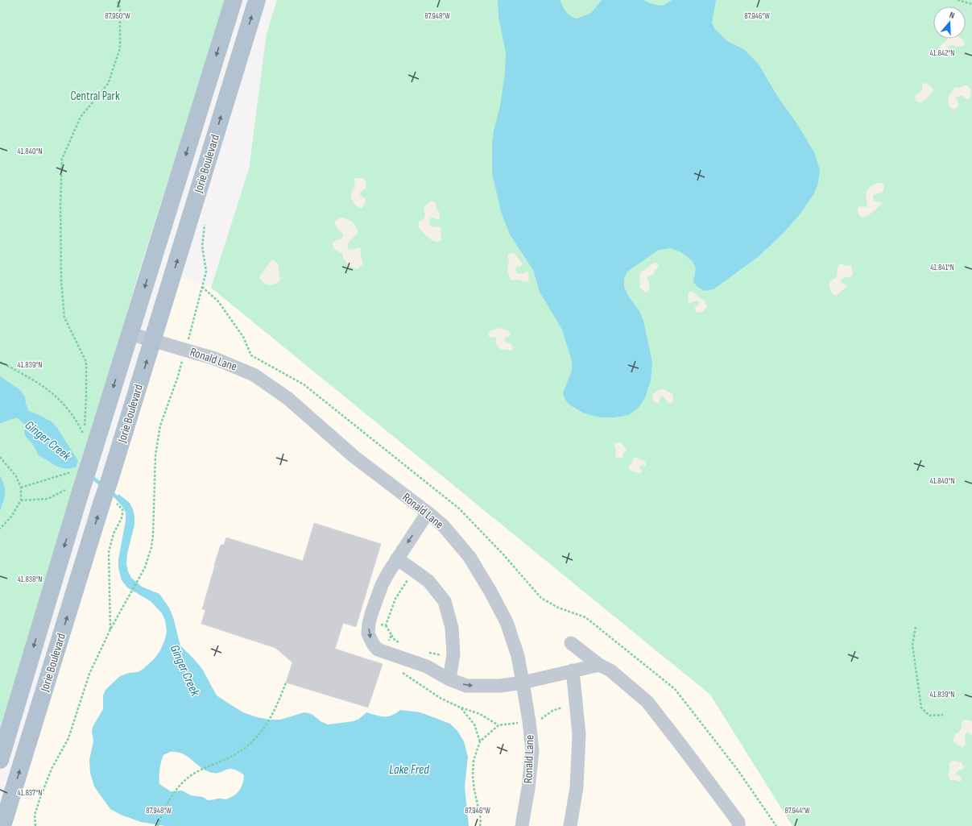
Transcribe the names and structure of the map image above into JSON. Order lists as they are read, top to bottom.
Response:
{
  "streets": {
    "main road": ["Jorie Boulevard"],
    "street": ["Ronald Lane"]
  },
  "crossings": [
    ["Jorie Boulevard", "Ronald Lane"]
  ],
  "water": ["Ginger Creek", "Lake Fred"],
  "parks": ["Central Park"],
  "north": "top",
  "coordinates": [
    "87.948°W",
    "87.946°W",
    "87.950°W",
    "41.842°N",
    "41.840°N",
    "41.841°N",
    "41.839°N",
    "41.838°N",
    "41.837°N",
    "87.944°W"
  ]
}
